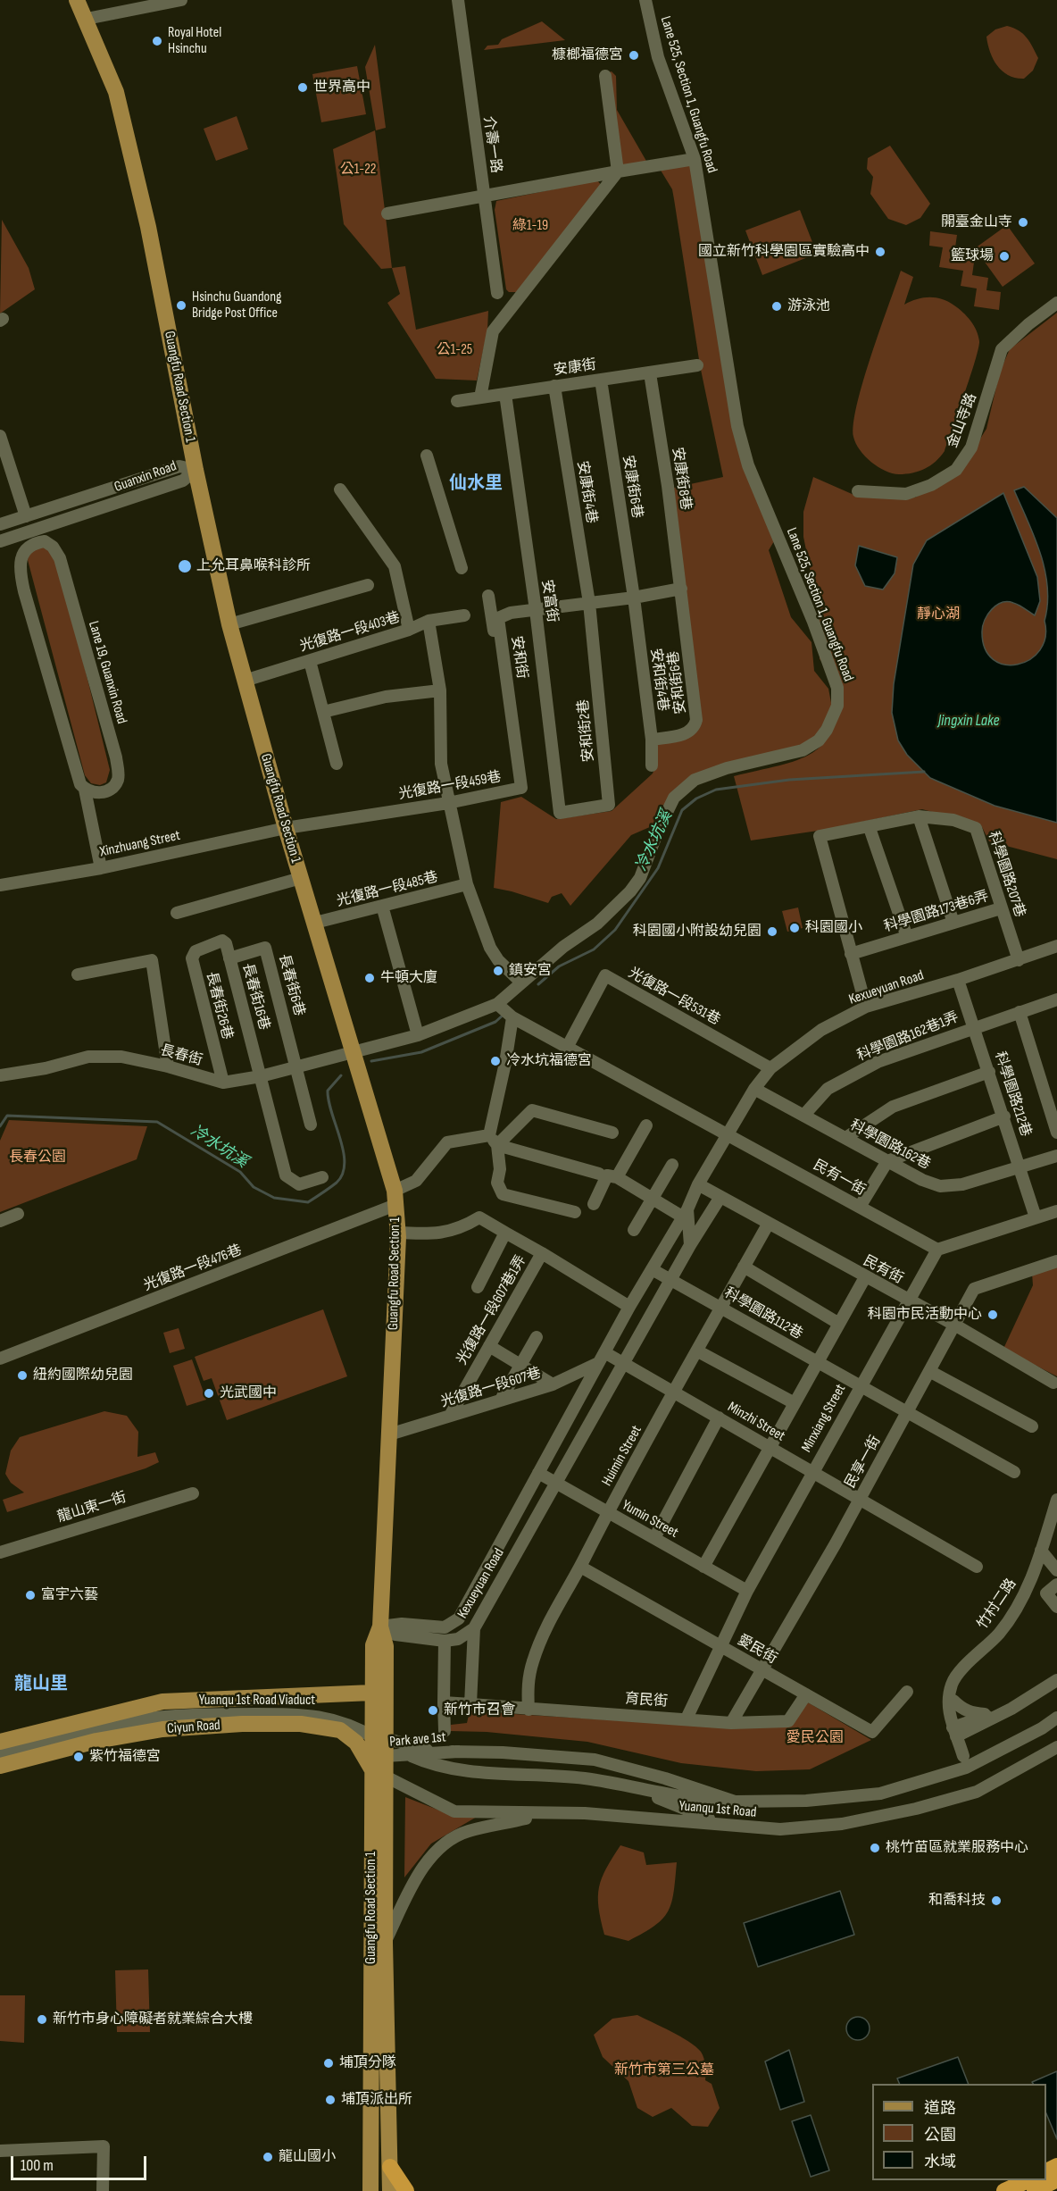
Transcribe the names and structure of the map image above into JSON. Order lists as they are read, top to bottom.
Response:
{
  "streets": {
    "main road": ["Guangfu Road Section 1", "Ciyun Road"],
    "street": [
      "Lane 525, Section 1, Guangfu Road",
      "介壽一路",
      "安康街",
      "金山寺路",
      "Guanxin Road",
      "安康街8巷",
      "安康街6巷",
      "安康街4巷",
      "安富街",
      "光復路一段403巷",
      "安和街",
      "Lane 19, Guanxin Road",
      "安和街4巷",
      "安和街6巷",
      "安和街2巷",
      "光復路一段459巷",
      "Xinzhuang Street",
      "科學園路207巷",
      "光復路一段485巷",
      "科學園路173巷6弄",
      "長春街6巷",
      "Kexueyuan Road",
      "長春街16巷",
      "光復路一段531巷",
      "長春街26巷",
      "科學園路162巷1弄",
      "長春街",
      "科學園路212巷",
      "科學園路162巷",
      "民有一街",
      "光復路一段476巷",
      "民有街",
      "光復路一段607巷1弄",
      "科學園路112巷",
      "光復路一段607巷",
      "Minxiang Street",
      "Minzhi Street",
      "Huimin Street",
      "民享一街",
      "龍山東一街",
      "Yumin Street",
      "竹村二路",
      "愛民街",
      "Yuanqu 1st Road Viaduct",
      "育民街",
      "Park ave 1st",
      "Yuanqu 1st Road"
    ]
  },
  "crossings": [
    ["Lane 525, Section 1, Guangfu Road", "Guangfu Road Section 1"],
    ["Lane 525, Section 1, Guangfu Road", "長春街"],
    ["安康街", "安康街8巷"],
    ["安康街", "安康街6巷"],
    ["安康街", "安康街4巷"],
    ["安康街", "安富街"],
    ["Guangfu Road Section 1", "Guanxin Road"],
    ["Guangfu Road Section 1", "光復路一段403巷"],
    ["Guangfu Road Section 1", "光復路一段459巷"],
    ["Guangfu Road Section 1", "Xinzhuang Street"],
    ["Guangfu Road Section 1", "光復路一段485巷"],
    ["Guangfu Road Section 1", "Kexueyuan Road"],
    ["Guangfu Road Section 1", "長春街"],
    ["Guangfu Road Section 1", "光復路一段476巷"],
    ["Guangfu Road Section 1", "光復路一段607巷"],
    ["Guangfu Road Section 1", "Ciyun Road"],
    ["Guangfu Road Section 1", "Park ave 1st"],
    ["Guangfu Road Section 1", "Yuanqu 1st Road"],
    ["Guanxin Road", "Lane 19, Guanxin Road"],
    ["安康街8巷", "安和街"],
    ["安康街8巷", "安和街6巷"],
    ["安康街6巷", "安和街"],
    ["安康街6巷", "安和街4巷"],
    ["安康街4巷", "安和街"],
    ["安康街4巷", "安和街2巷"],
    ["安富街", "安和街"],
    ["安富街", "安和街2巷"],
    ["安和街", "安和街4巷"],
    ["安和街", "安和街6巷"],
    ["安和街", "安和街2巷"],
    ["安和街", "光復路一段459巷"],
    ["安和街4巷", "安和街6巷"],
    ["光復路一段459巷", "Xinzhuang Street"],
    ["科學園路207巷", "科學園路173巷6弄"],
    ["科學園路207巷", "Kexueyuan Road"],
    ["長春街6巷", "長春街16巷"],
    ["長春街6巷", "長春街"],
    ["Kexueyuan Road", "光復路一段531巷"],
    ["Kexueyuan Road", "科學園路212巷"],
    ["Kexueyuan Road", "科學園路162巷"],
    ["Kexueyuan Road", "民有一街"],
    ["Kexueyuan Road", "民有街"],
    ["Kexueyuan Road", "科學園路112巷"],
    ["Kexueyuan Road", "光復路一段607巷"],
    ["Kexueyuan Road", "Minzhi Street"],
    ["Kexueyuan Road", "Yumin Street"],
    ["長春街16巷", "長春街26巷"],
    ["長春街16巷", "長春街"],
    ["長春街26巷", "長春街"],
    ["科學園路162巷1弄", "科學園路212巷"],
    ["科學園路162巷1弄", "科學園路162巷"],
    ["科學園路212巷", "科學園路162巷"],
    ["民有一街", "Minxiang Street"],
    ["民有街", "Minxiang Street"],
    ["民有街", "Huimin Street"],
    ["民有街", "民享一街"],
    ["光復路一段607巷1弄", "光復路一段607巷"],
    ["科學園路112巷", "Minxiang Street"],
    ["科學園路112巷", "Huimin Street"],
    ["科學園路112巷", "民享一街"],
    ["光復路一段607巷", "Minzhi Street"],
    ["Minxiang Street", "Minzhi Street"],
    ["Minxiang Street", "Yumin Street"],
    ["Minxiang Street", "愛民街"],
    ["Minxiang Street", "育民街"],
    ["Minzhi Street", "Huimin Street"],
    ["Minzhi Street", "民享一街"],
    ["Huimin Street", "Yumin Street"],
    ["Huimin Street", "愛民街"],
    ["Huimin Street", "育民街"],
    ["民享一街", "愛民街"],
    ["民享一街", "育民街"],
    ["愛民街", "育民街"],
    ["Ciyun Road", "Yuanqu 1st Road"],
    ["Park ave 1st", "Yuanqu 1st Road"]
  ],
  "districts": ["仙水里", "龍山里"],
  "water": ["Jingxin Lake", "冷水坑溪"],
  "parks": [
    "公1-22",
    "綠1-19",
    "公1-25",
    "靜心湖",
    "長春公園",
    "愛民公園",
    "新竹市第三公墓"
  ],
  "places": [
    "Royal Hotel Hsinchu",
    "槺榔福德宮",
    "世界高中",
    "開臺金山寺",
    "國立新竹科學園區實驗高中",
    "籃球場",
    "Hsinchu Guandong Bridge Post Office",
    "游泳池",
    "上允耳鼻喉科診所",
    "科園國小",
    "科園國小附設幼兒園",
    "鎮安宮",
    "牛頓大廈",
    "冷水坑福德宮",
    "科園市民活動中心",
    "紐約國際幼兒園",
    "光武國中",
    "富宇六藝",
    "新竹市召會",
    "紫竹福德宮",
    "桃竹苗區就業服務中心",
    "和喬科技",
    "新竹市身心障礙者就業綜合大樓",
    "埔頂分隊",
    "埔頂派出所",
    "龍山國小"
  ],
  "legend": ["道路", "公園", "水域"],
  "scale_bar": "100 m"
}
